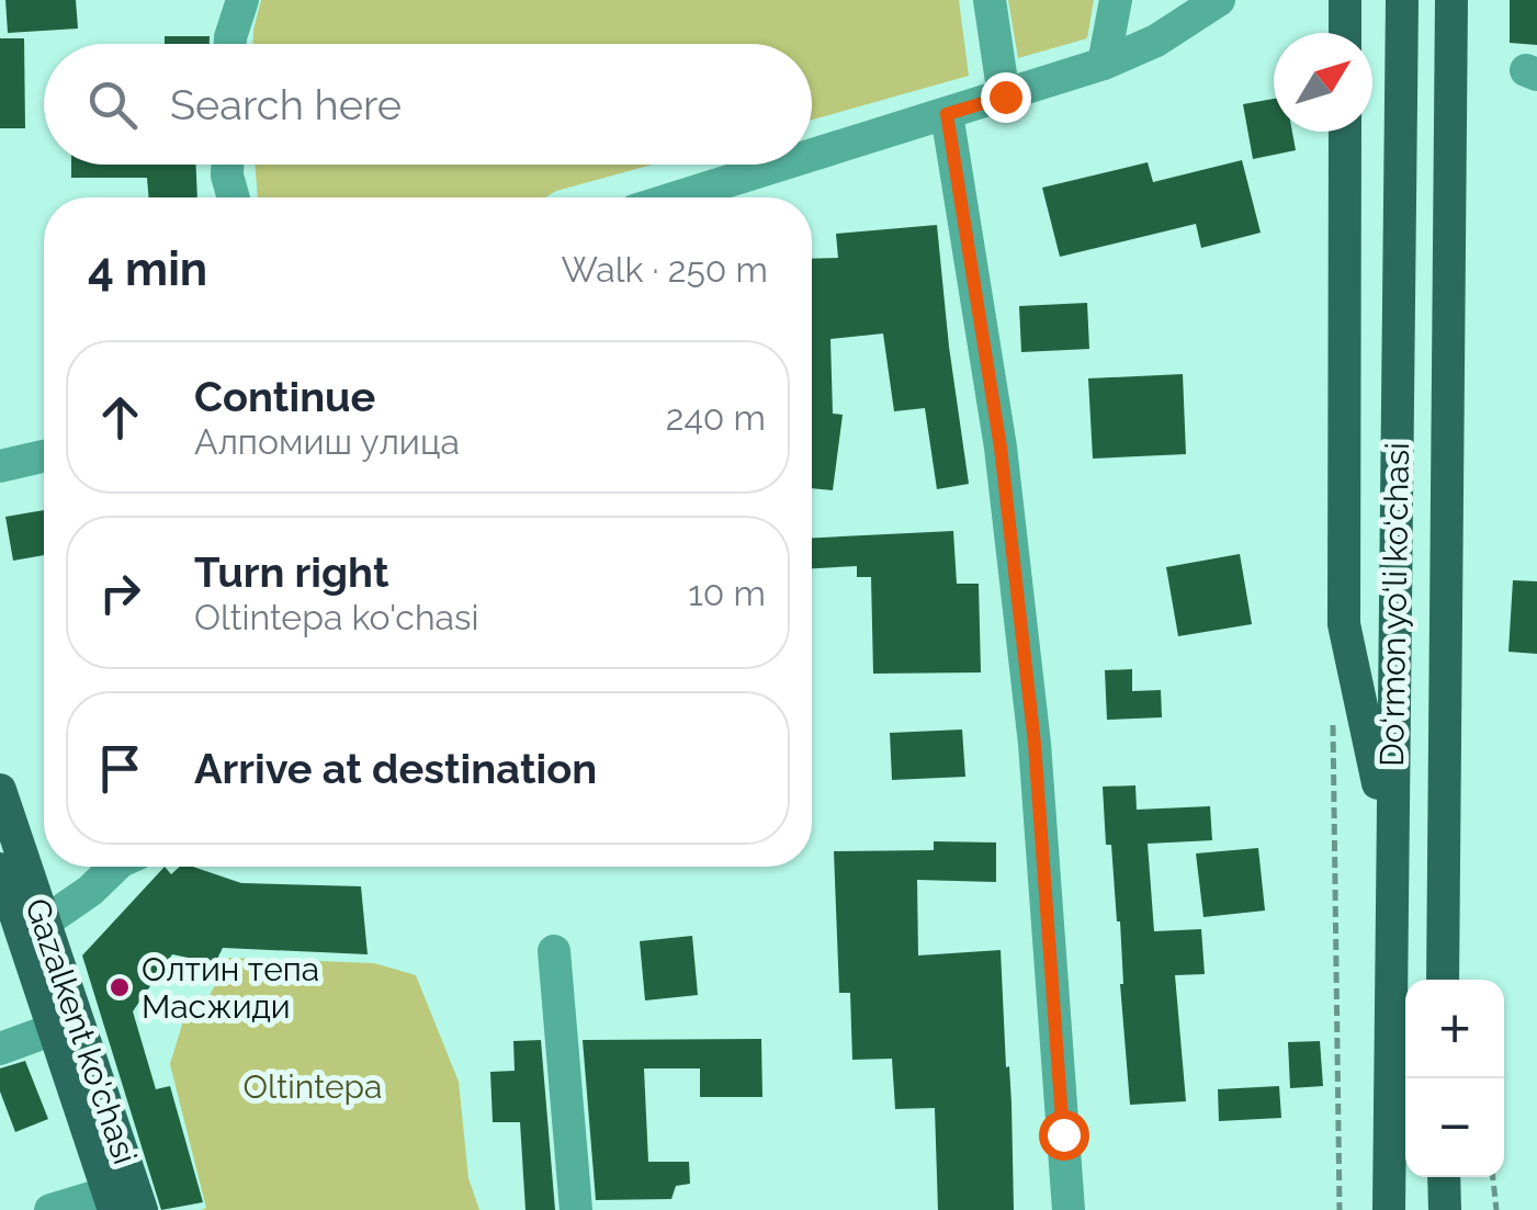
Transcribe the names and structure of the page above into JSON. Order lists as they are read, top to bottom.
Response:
{
  "streets": {
    "main road": ["Do‘rmon yo‘li ko‘chasi", "Gazalkent ko'chasi"]
  },
  "parks": ["Oltintepa"],
  "places": ["Олтин тепа Масжиди"],
  "north": "top right",
  "page": {
    "search": "Search here",
    "heading": ["4 min", "Walk · 250 m"],
    "list": [
      ["Continue", "Алпомиш улица", "240 m"],
      ["Turn right", "Oltintepa ko'chasi", "10 m"],
      "Arrive at destination"
    ],
    "map_buttons": ["+", "−"]
  }
}
